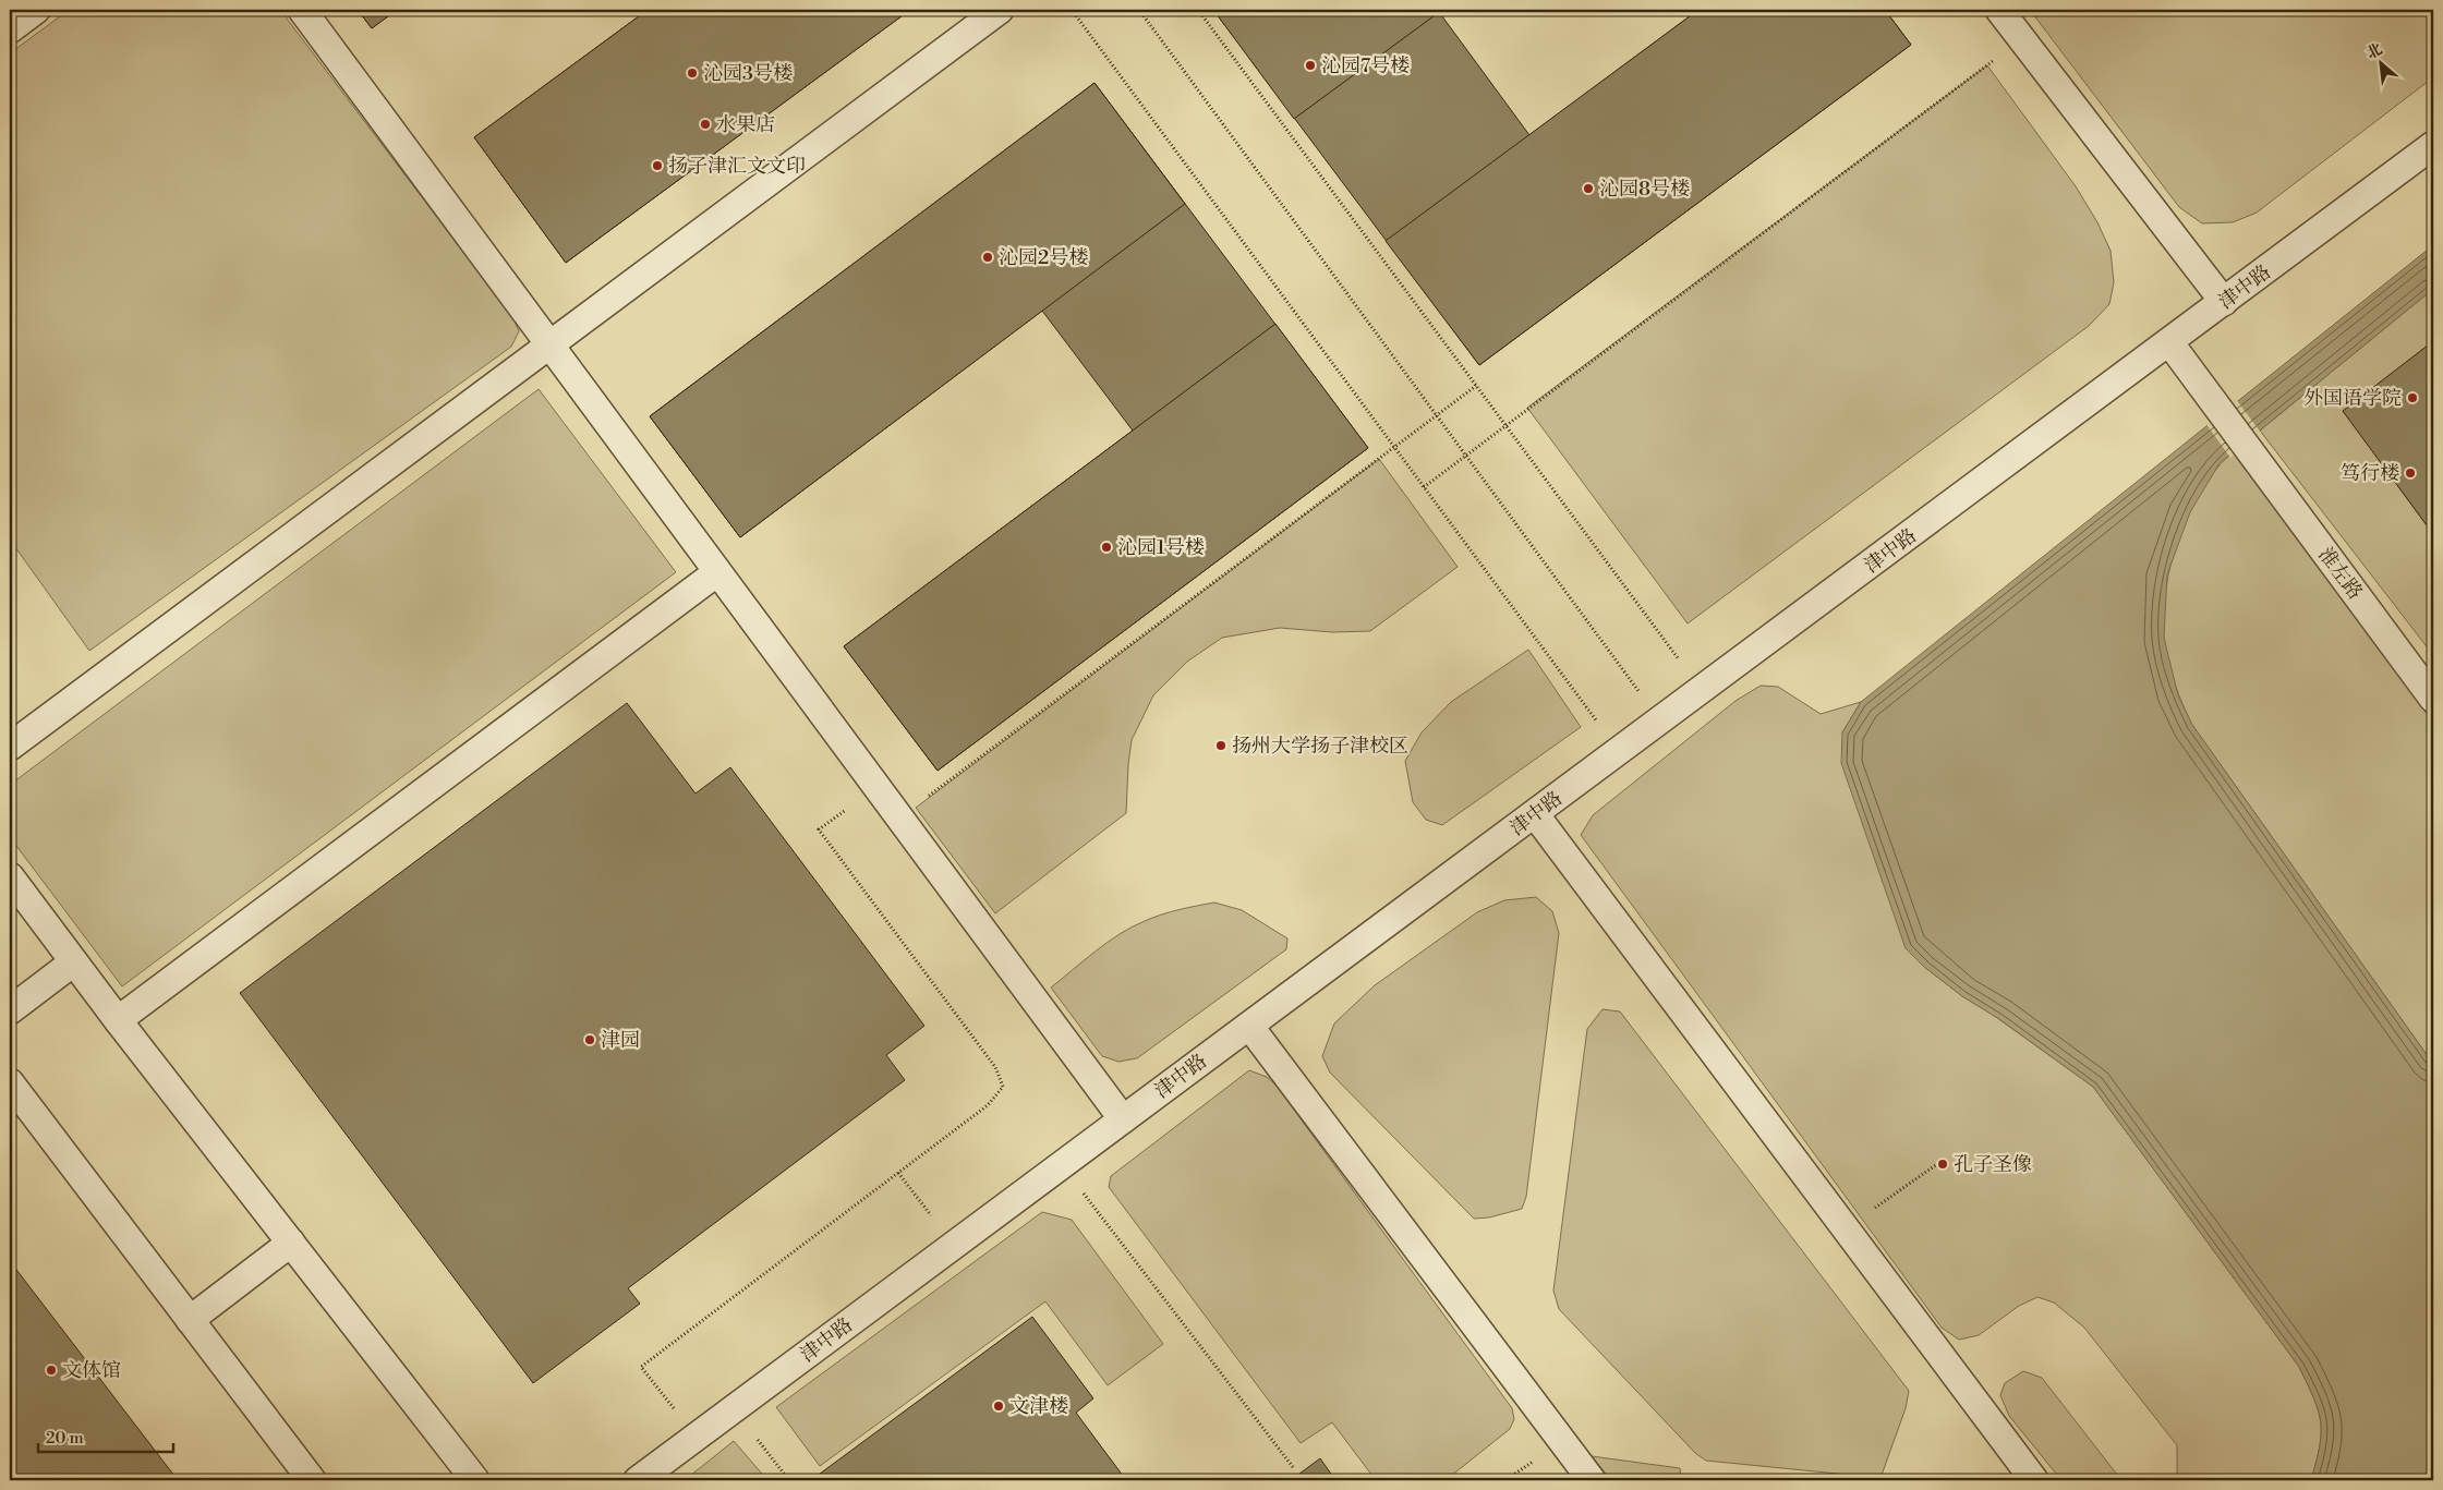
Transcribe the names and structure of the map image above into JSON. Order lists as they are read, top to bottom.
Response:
{
  "streets": {
    "lane": ["津中路", "淮左路"]
  },
  "crossings": [
    ["津中路", "淮左路"]
  ],
  "places": [
    "沁园7号楼",
    "沁园3号楼",
    "水果店",
    "扬子津汇文文印",
    "沁园8号楼",
    "沁园2号楼",
    "外国语学院",
    "笃行楼",
    "沁园1号楼",
    "扬州大学扬子津校区",
    "津园",
    "孔子圣像",
    "文体馆",
    "文津楼"
  ],
  "scale_bar": "20 m",
  "north": "top left"
}
